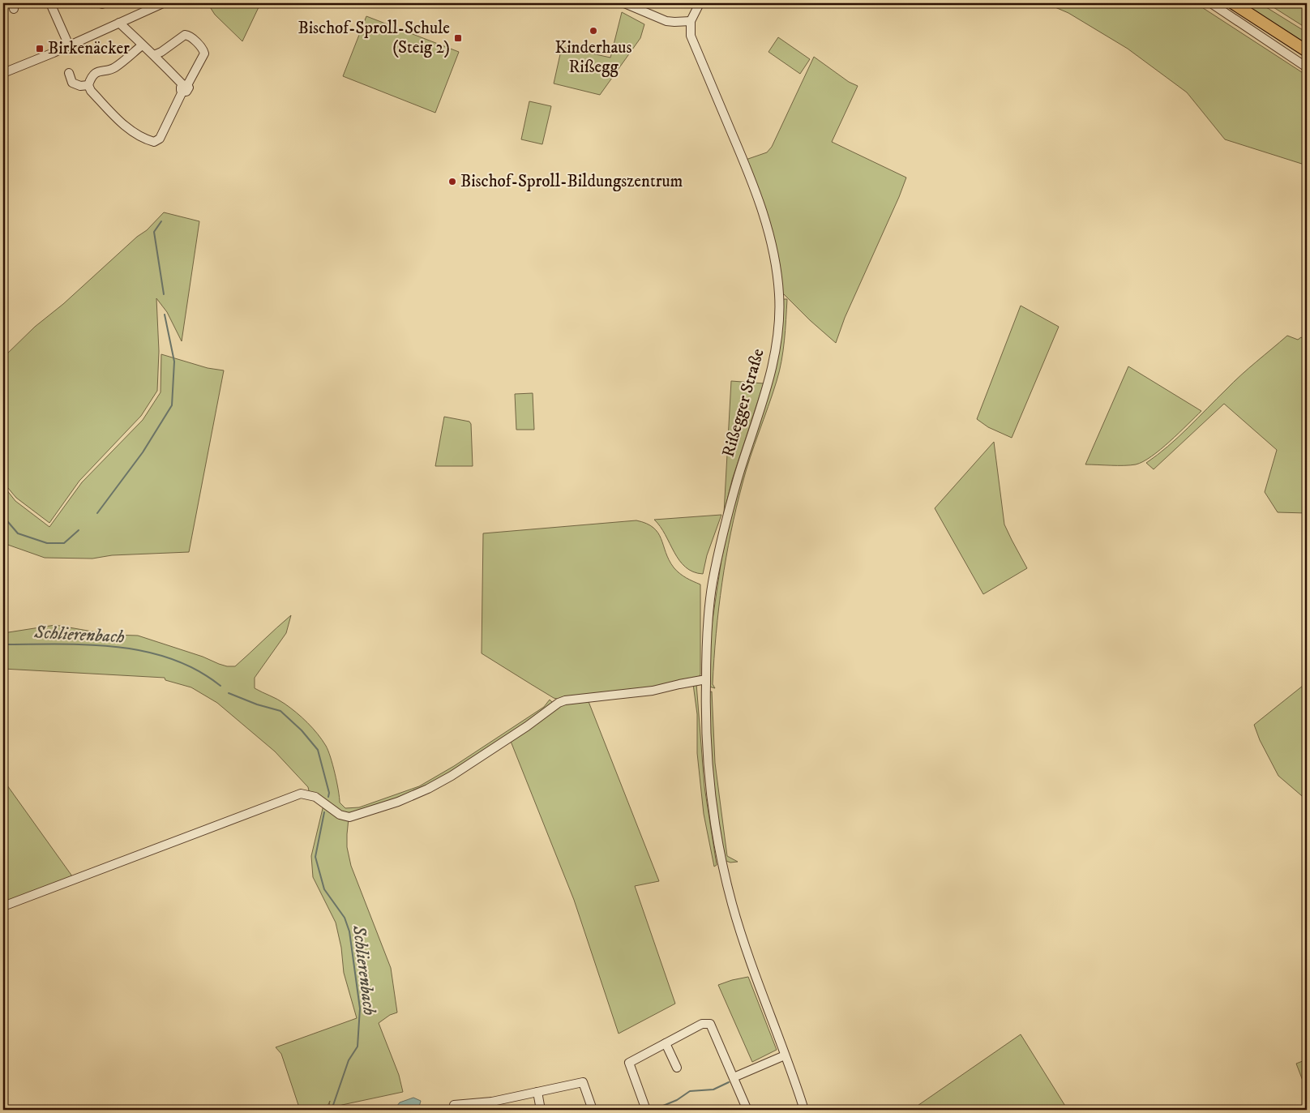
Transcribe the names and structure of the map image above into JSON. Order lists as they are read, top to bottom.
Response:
{
  "streets": {
    "street": ["Rißegger Straße"]
  },
  "water": ["Schlierenbach"],
  "places": {
    "other": ["Kinderhaus Rißegg", "Bischof-Sproll-Bildungszentrum"],
    "transit": ["Bischof-Sproll-Schule (Steig 2)", "Birkenäcker"]
  }
}
